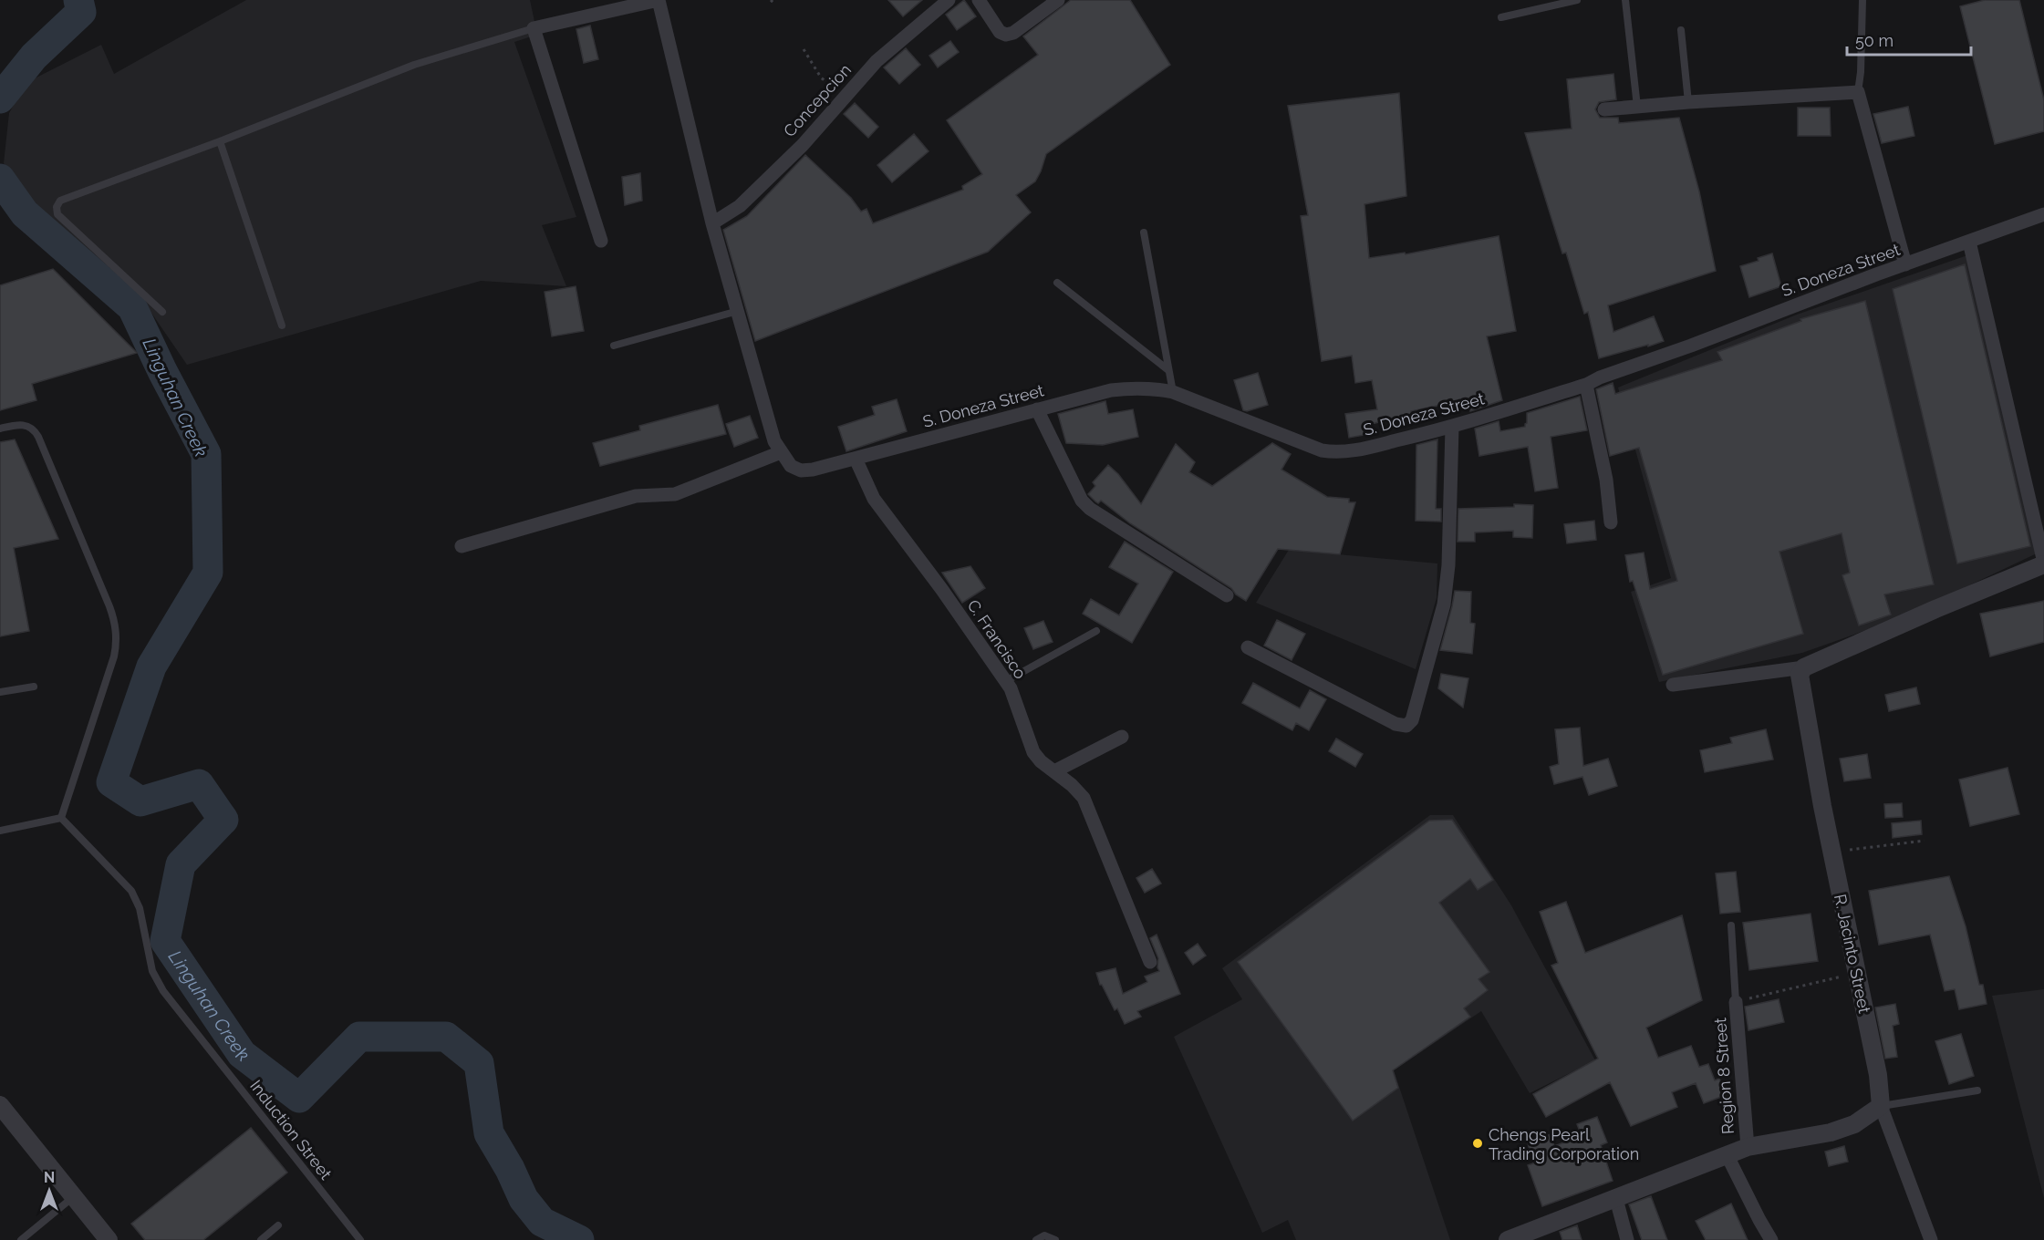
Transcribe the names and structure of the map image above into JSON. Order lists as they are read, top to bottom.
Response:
{
  "streets": {
    "street": [
      "Concepcion",
      "S. Doneza Street",
      "C. Francisco",
      "R. Jacinto Street",
      "Region 8 Street"
    ],
    "lane": ["Induction Street"]
  },
  "crossings": [
    ["S. Doneza Street", "C. Francisco"]
  ],
  "water": ["Linguhan Creek"],
  "places": ["Chengs Pearl Trading Corporation"],
  "scale_bar": "50 m",
  "north": "top"
}
